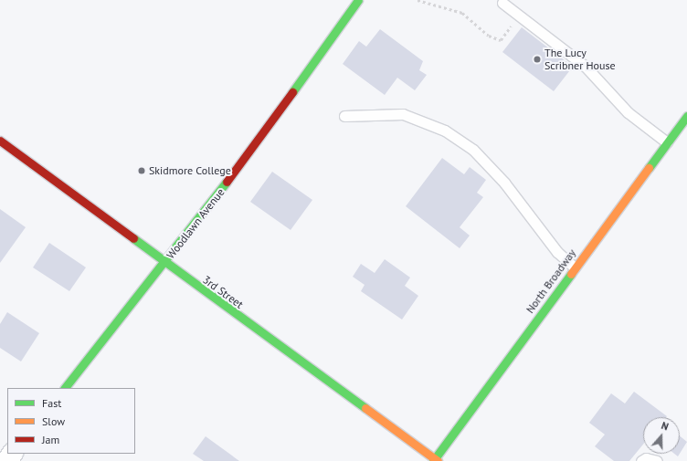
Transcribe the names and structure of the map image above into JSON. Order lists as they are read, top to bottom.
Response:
{
  "streets": {
    "street": ["Woodlawn Avenue", "North Broadway", "3rd Street"]
  },
  "crossings": [
    ["Woodlawn Avenue", "3rd Street"],
    ["North Broadway", "3rd Street"]
  ],
  "places": ["The Lucy Scribner House", "Skidmore College"],
  "legend": ["Fast", "Slow", "Jam"],
  "north": "top"
}
